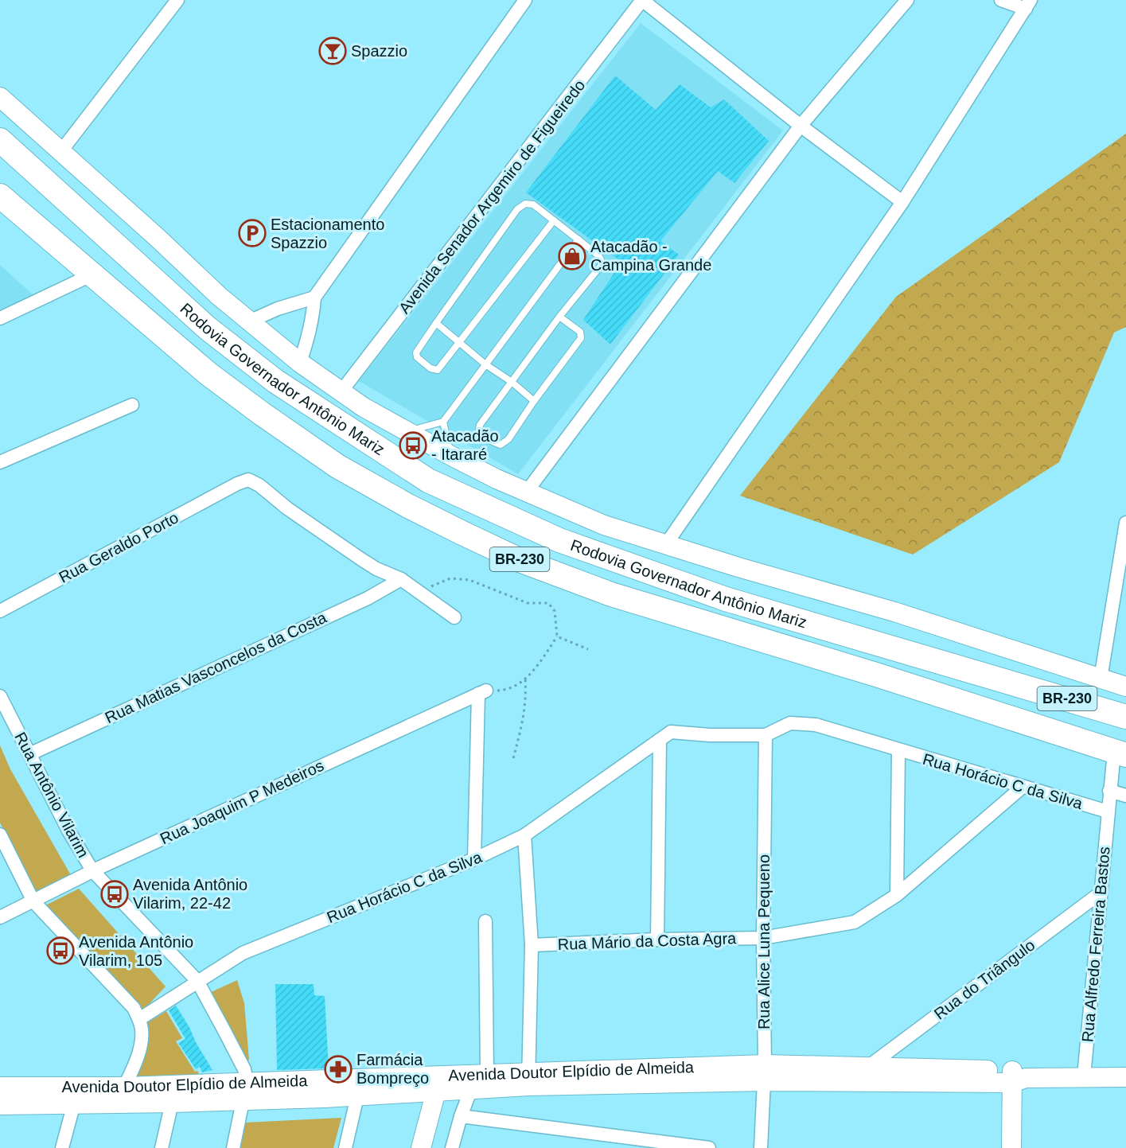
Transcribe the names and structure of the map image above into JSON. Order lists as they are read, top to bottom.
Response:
{
  "streets": {
    "highway": ["Rodovia Governador Antônio Mariz", "BR-230"],
    "main road": ["Avenida Doutor Elpídio de Almeida"],
    "street": [
      "Avenida Senador Argemiro de Figueiredo",
      "Rua Geraldo Porto",
      "Rua Matias Vasconcelos da Costa",
      "Rua Horácio C da Silva",
      "Rua Antônio Vilarim",
      "Rua Joaquim P Medeiros",
      "Rua Mário da Costa Agra",
      "Rua Alice Luna Pequeno",
      "Rua Alfredo Ferreira Bastos",
      "Rua do Triângulo"
    ]
  },
  "crossings": [
    ["Avenida Senador Argemiro de Figueiredo", "BR-230"],
    ["Rodovia Governador Antônio Mariz", "Rua Alfredo Ferreira Bastos"],
    ["Rua Geraldo Porto", "Rua Matias Vasconcelos da Costa"],
    ["Rua Matias Vasconcelos da Costa", "Rua Antônio Vilarim"],
    ["Rua Horácio C da Silva", "Rua Antônio Vilarim"],
    ["Rua Horácio C da Silva", "Rua Mário da Costa Agra"],
    ["Rua Horácio C da Silva", "Rua Alice Luna Pequeno"],
    ["Rua Horácio C da Silva", "Rua Alfredo Ferreira Bastos"],
    ["Rua Antônio Vilarim", "Rua Joaquim P Medeiros"],
    ["Rua Antônio Vilarim", "Avenida Doutor Elpídio de Almeida"],
    ["Rua Mário da Costa Agra", "Rua Alice Luna Pequeno"],
    ["Rua Alice Luna Pequeno", "Avenida Doutor Elpídio de Almeida"],
    ["Rua Alfredo Ferreira Bastos", "Rua do Triângulo"],
    ["Rua Alfredo Ferreira Bastos", "Avenida Doutor Elpídio de Almeida"],
    ["Rua do Triângulo", "Avenida Doutor Elpídio de Almeida"]
  ],
  "places": {
    "bar": ["Spazzio"],
    "parking": ["Estacionamento Spazzio"],
    "shop": ["Atacadão - Campina Grande"],
    "bus stop": ["Atacadão - Itararé", "Avenida Antônio Vilarim, 22-42", "Avenida Antônio Vilarim, 105"],
    "pharmacy": ["Farmácia Bompreço"]
  }
}
